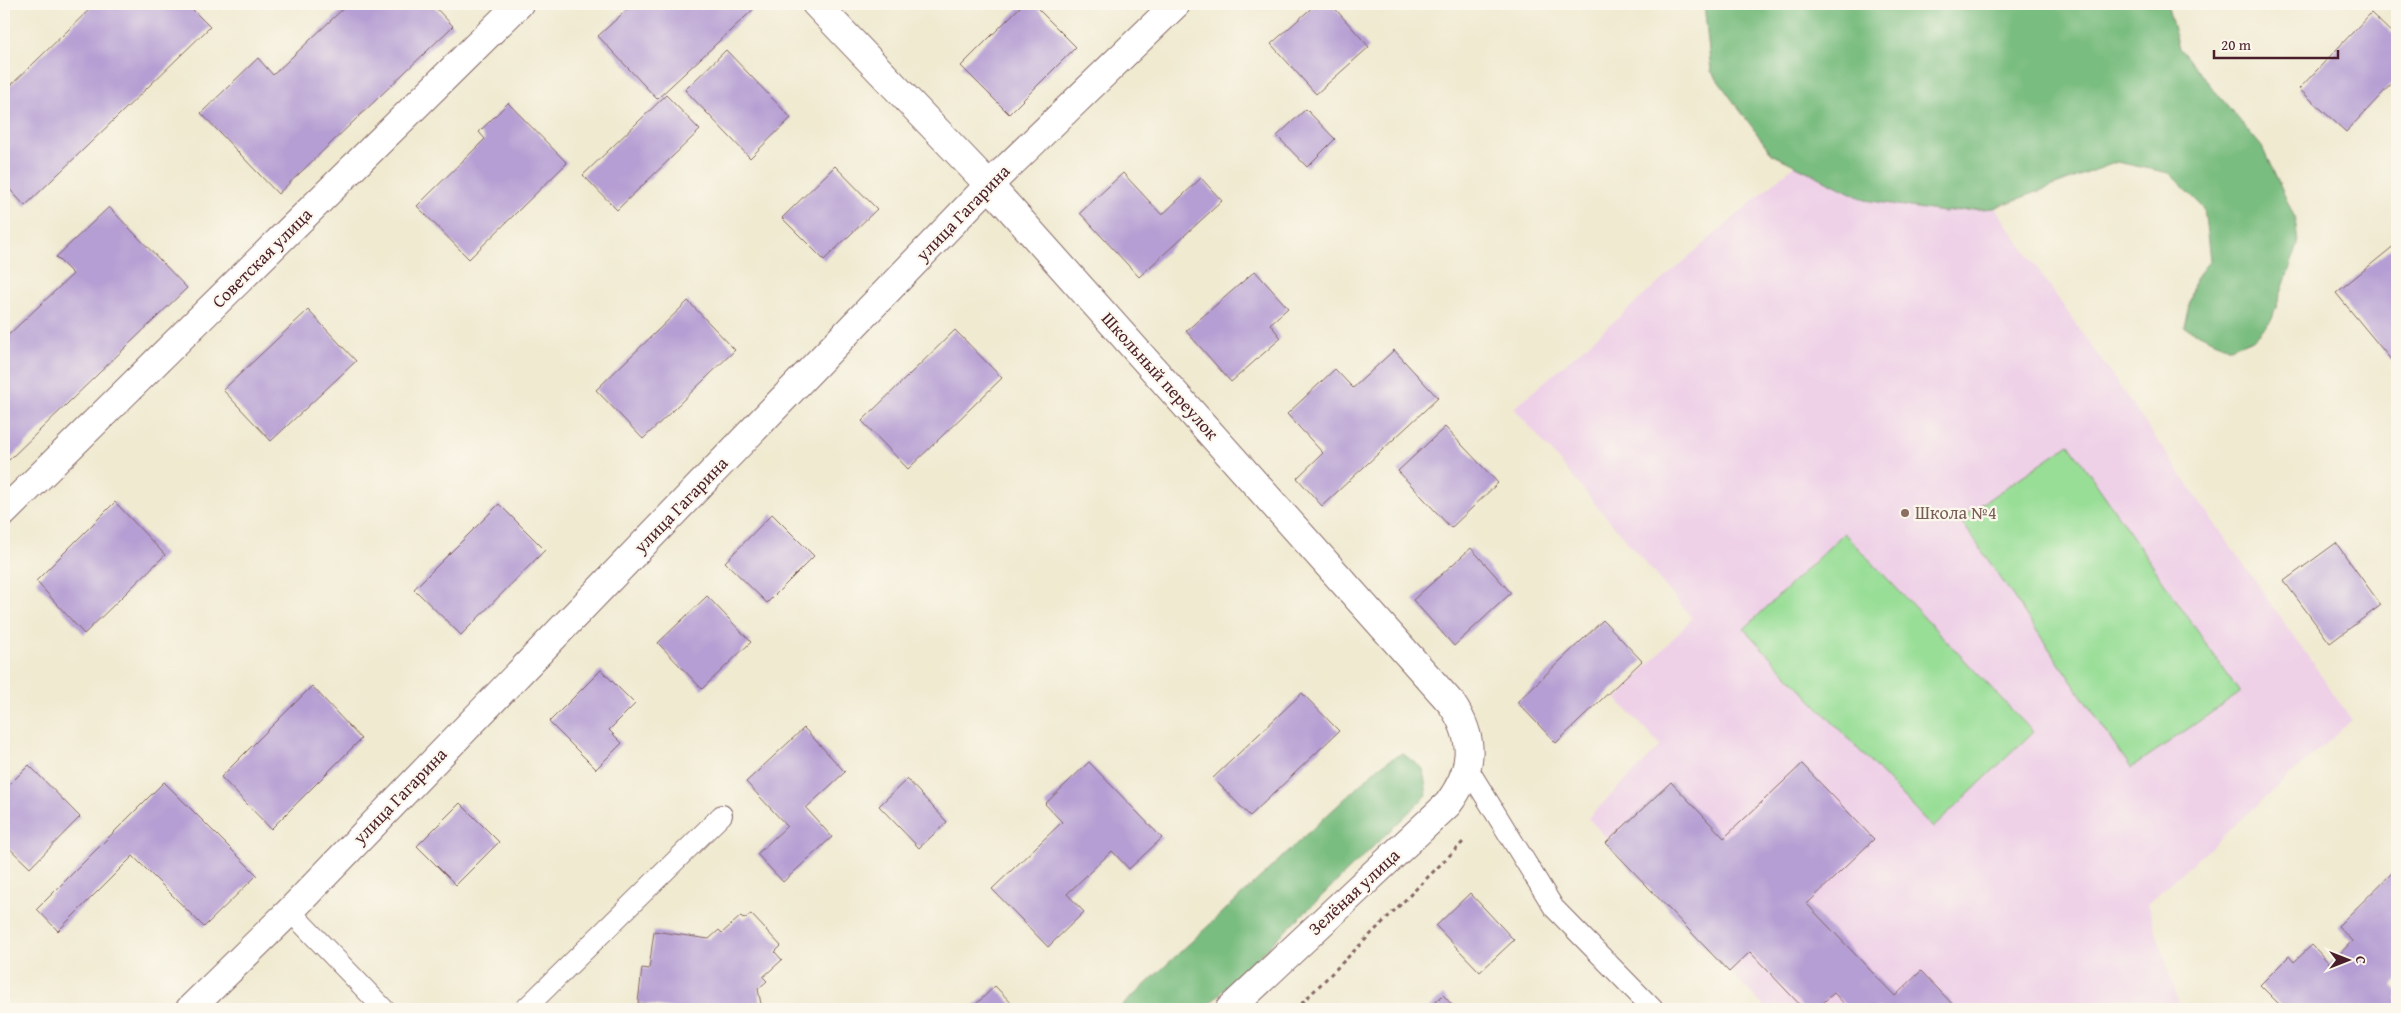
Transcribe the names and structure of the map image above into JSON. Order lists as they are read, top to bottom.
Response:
{
  "streets": {
    "street": [
      "улица Гагарина",
      "Советская улица",
      "Школьный переулок",
      "Зелёная улица"
    ]
  },
  "crossings": [
    ["улица Гагарина", "Школьный переулок"],
    ["Школьный переулок", "Зелёная улица"]
  ],
  "places": ["Школа №4"],
  "scale_bar": "20 m",
  "north": "right"
}
